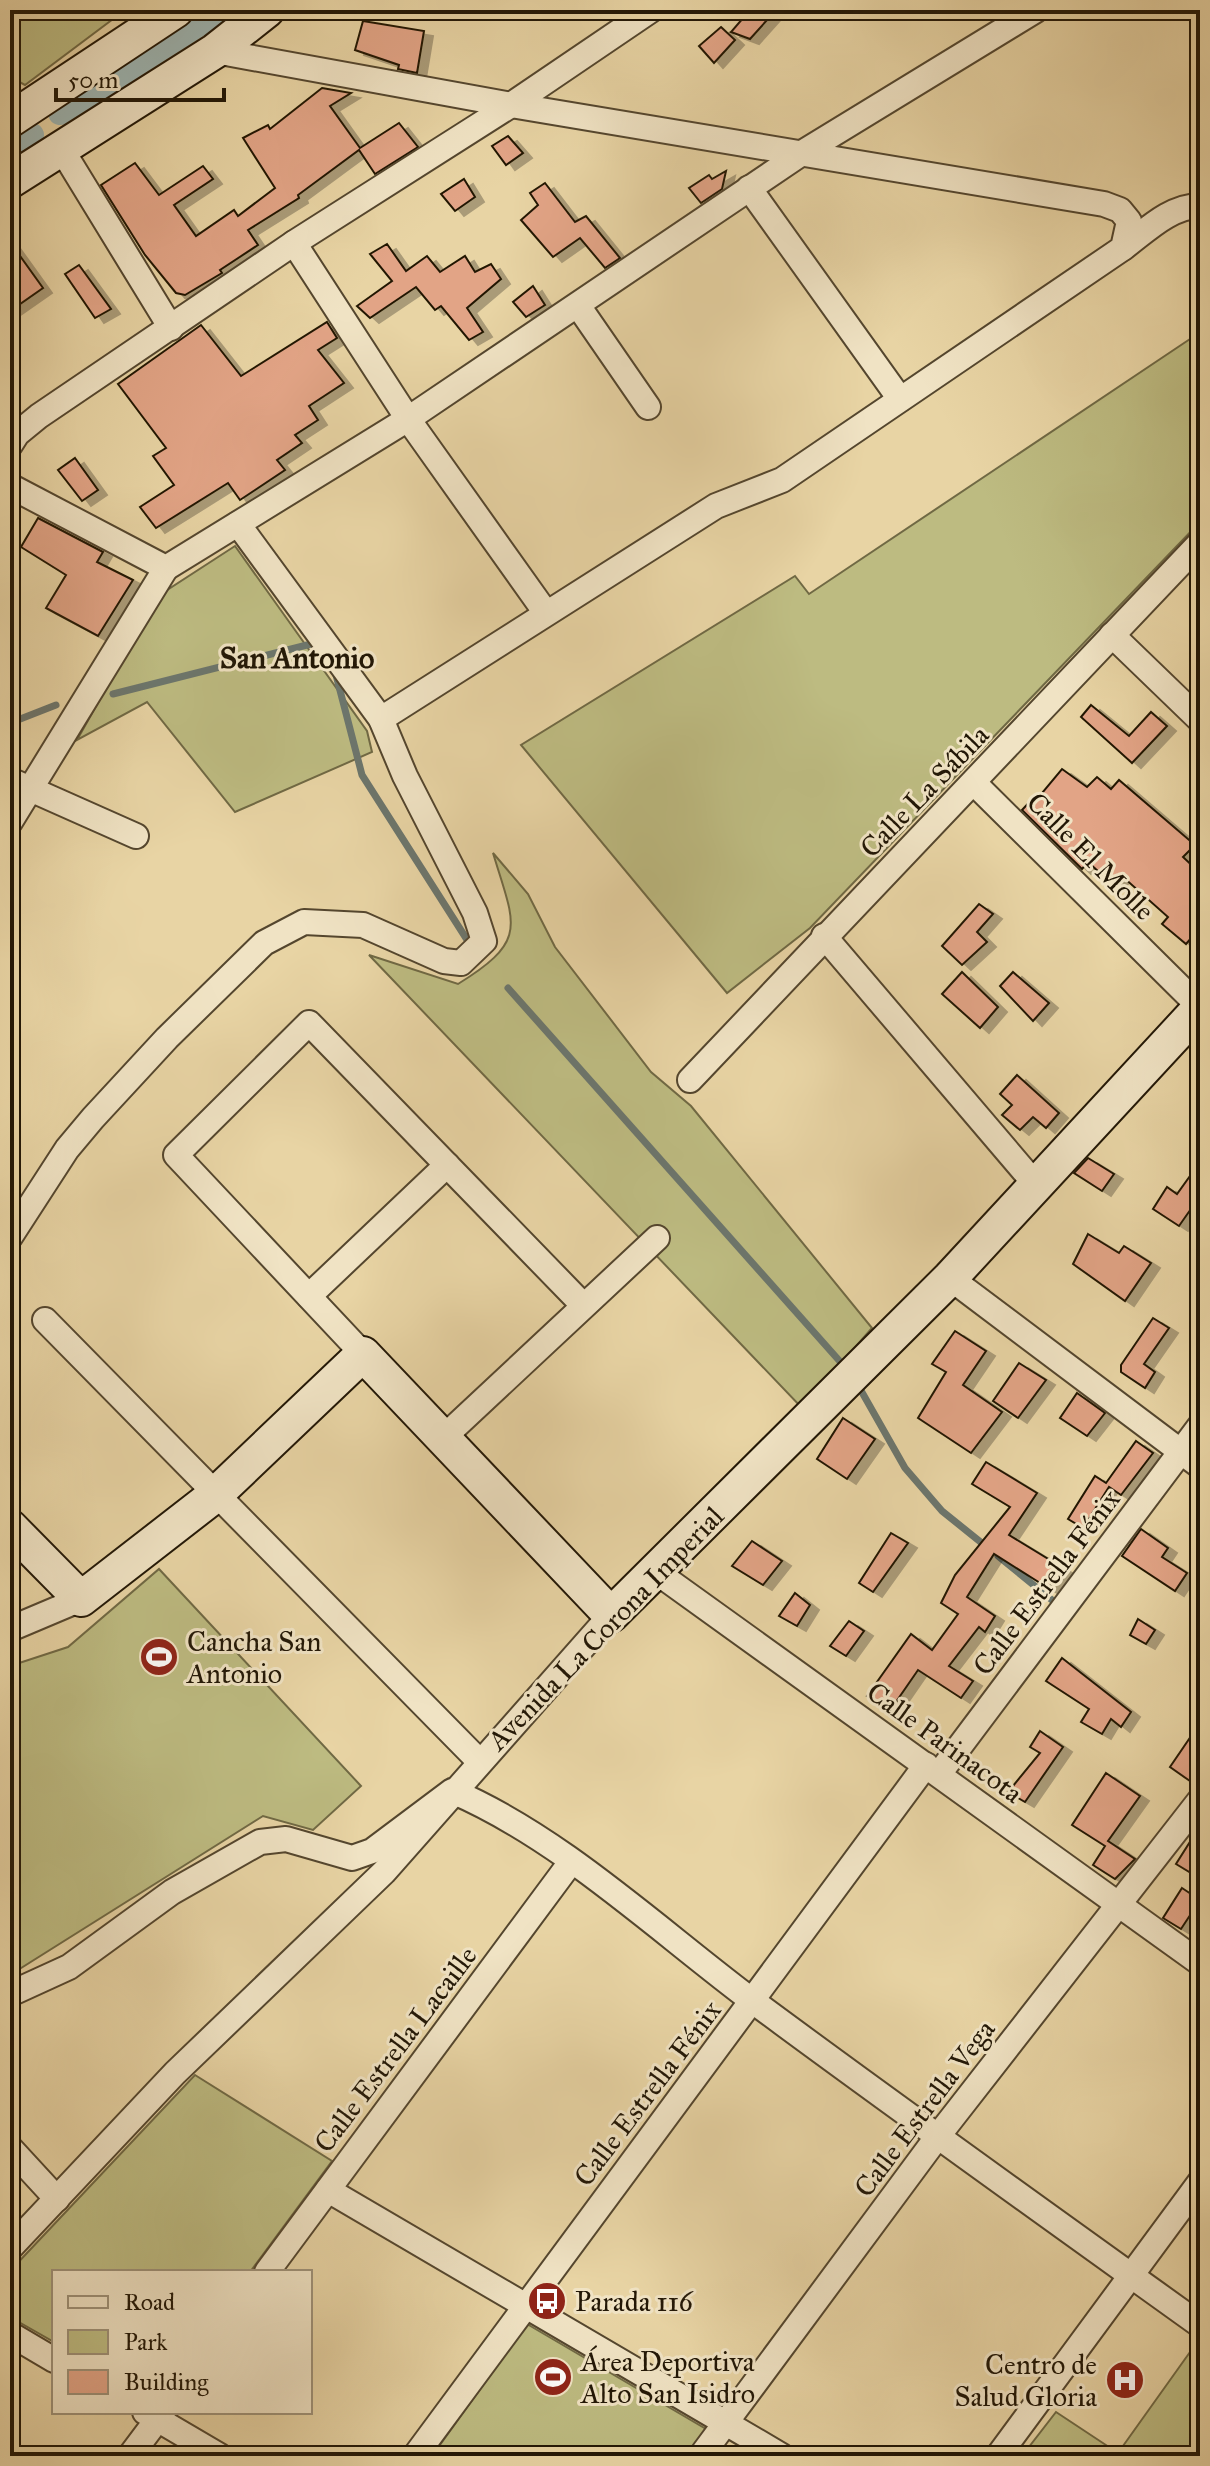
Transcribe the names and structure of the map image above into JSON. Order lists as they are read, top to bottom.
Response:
{
  "streets": {
    "street": [
      "Calle La Sábila",
      "Calle El Molle",
      "Calle Estrella Fénix",
      "Avenida La Corona Imperial",
      "Calle Parinacota",
      "Calle Estrella Lacaille",
      "Calle Estrella Vega"
    ]
  },
  "crossings": [
    ["Calle La Sábila", "Calle El Molle"],
    ["Calle El Molle", "Avenida La Corona Imperial"],
    ["Calle Estrella Fénix", "Calle Parinacota"],
    ["Avenida La Corona Imperial", "Calle Parinacota"],
    ["Calle Parinacota", "Calle Estrella Vega"]
  ],
  "districts": ["San Antonio"],
  "places": {
    "sports": ["Cancha San Antonio", "Área Deportiva Alto San Isidro"],
    "bus stop": ["Parada 116"],
    "hospital": ["Centro de Salud Gloria"]
  },
  "legend": ["Road", "Park", "Building"],
  "scale_bar": "50 m"
}
